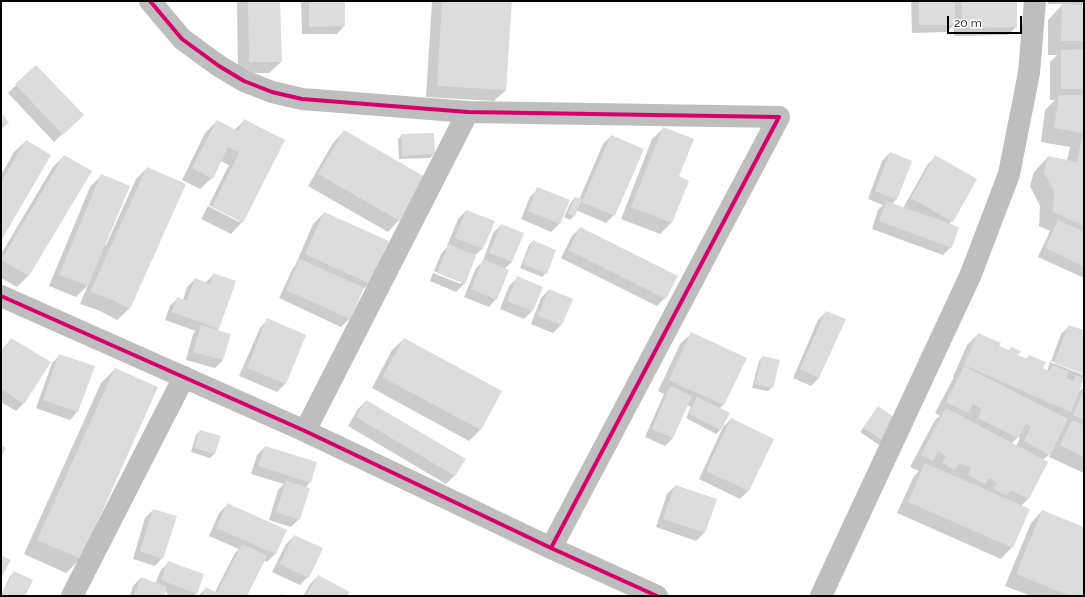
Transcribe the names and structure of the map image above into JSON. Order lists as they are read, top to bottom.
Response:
{
  "scale_bar": "20 m"
}
